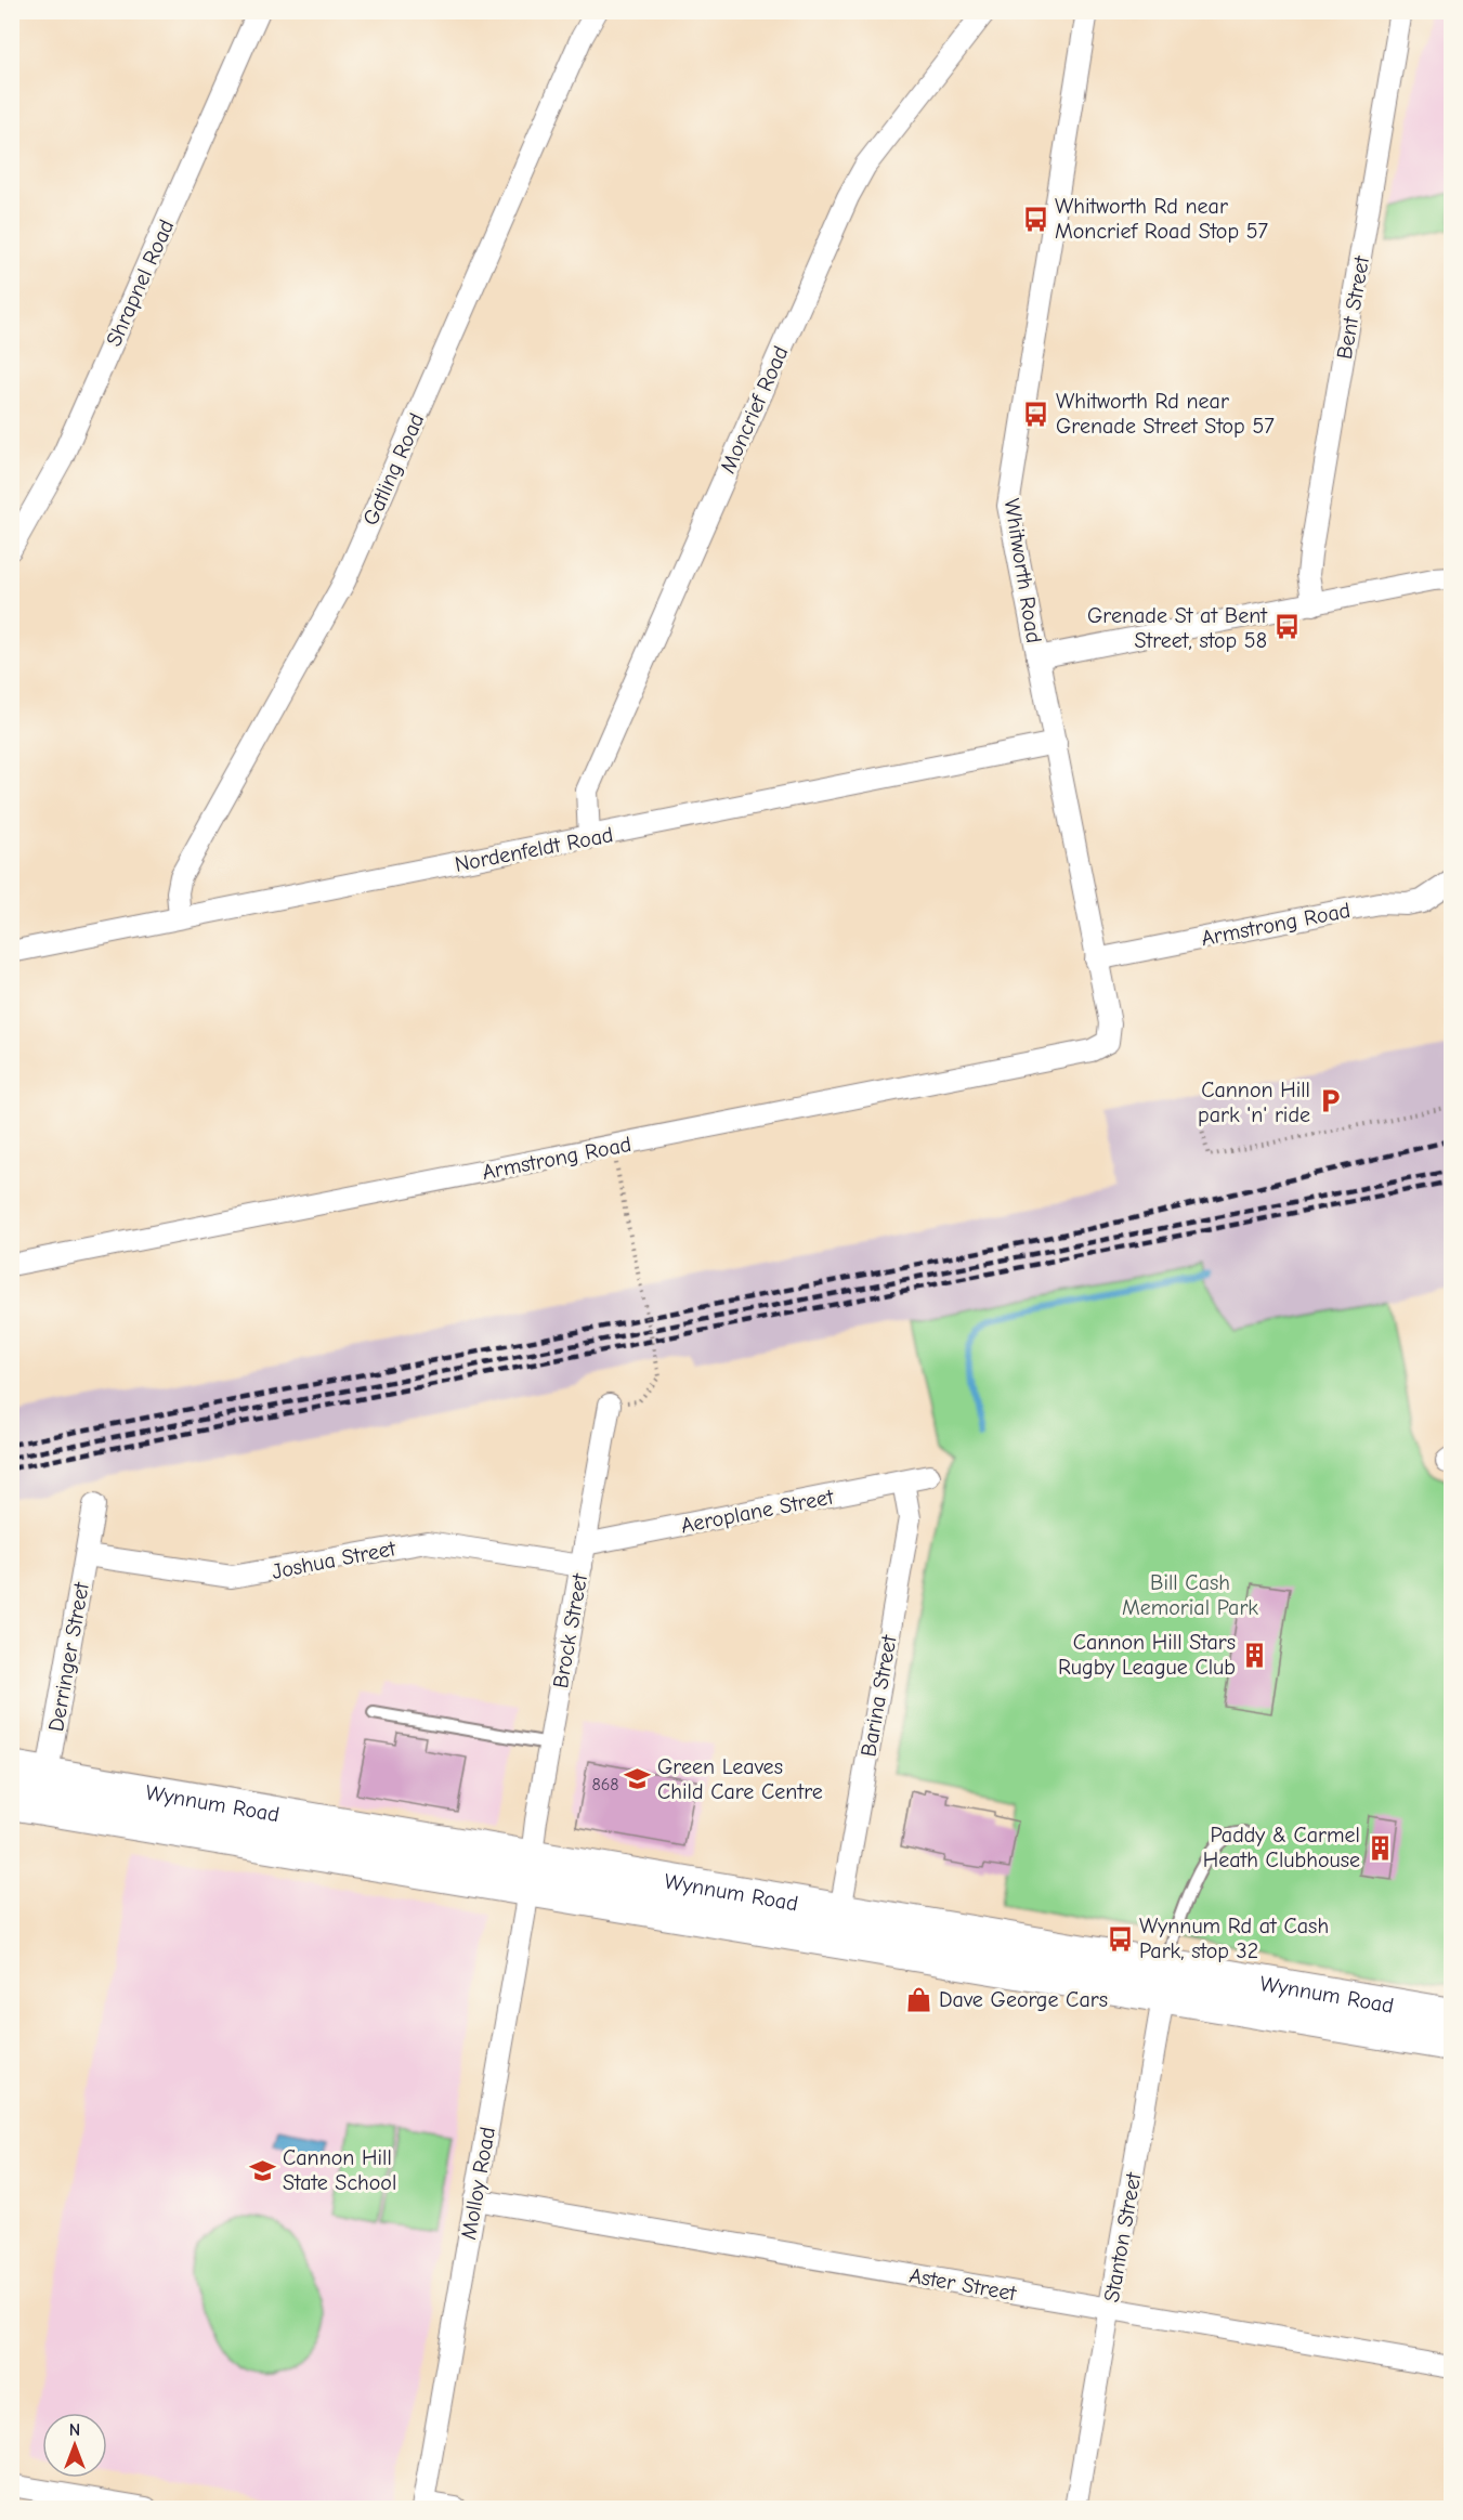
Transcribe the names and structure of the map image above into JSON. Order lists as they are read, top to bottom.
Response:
{
  "streets": {
    "main road": ["Wynnum Road"],
    "street": [
      "Shrapnel Road",
      "Bent Street",
      "Moncrief Road",
      "Gatling Road",
      "Whitworth Road",
      "Nordenfeldt Road",
      "Armstrong Road",
      "Aeroplane Street",
      "Joshua Street",
      "Brock Street",
      "Derringer Street",
      "Barina Street",
      "Molloy Road",
      "Stanton Street",
      "Aster Street"
    ]
  },
  "crossings": [
    ["Moncrief Road", "Nordenfeldt Road"],
    ["Gatling Road", "Nordenfeldt Road"],
    ["Whitworth Road", "Nordenfeldt Road"],
    ["Whitworth Road", "Armstrong Road"],
    ["Aeroplane Street", "Joshua Street"],
    ["Aeroplane Street", "Brock Street"],
    ["Aeroplane Street", "Barina Street"],
    ["Joshua Street", "Brock Street"],
    ["Joshua Street", "Derringer Street"],
    ["Brock Street", "Wynnum Road"],
    ["Brock Street", "Molloy Road"],
    ["Derringer Street", "Wynnum Road"],
    ["Barina Street", "Wynnum Road"],
    ["Wynnum Road", "Molloy Road"],
    ["Wynnum Road", "Stanton Street"],
    ["Molloy Road", "Aster Street"],
    ["Stanton Street", "Aster Street"]
  ],
  "parks": ["Bill Cash Memorial Park"],
  "places": {
    "bus stop": [
      "Whitworth Rd near Moncrief Road Stop 57",
      "Whitworth Rd near Grenade Street Stop 57",
      "Grenade St at Bent Street, stop 58",
      "Wynnum Rd at Cash Park, stop 32"
    ],
    "parking": ["Cannon Hill park 'n' ride"],
    "building": ["Cannon Hill Stars Rugby League Club", "Paddy & Carmel Heath Clubhouse"],
    "school or university": ["Green Leaves Child Care Centre", "Cannon Hill State School"],
    "shop": ["Dave George Cars"]
  },
  "house_numbers": ["868"],
  "north": "top"
}
